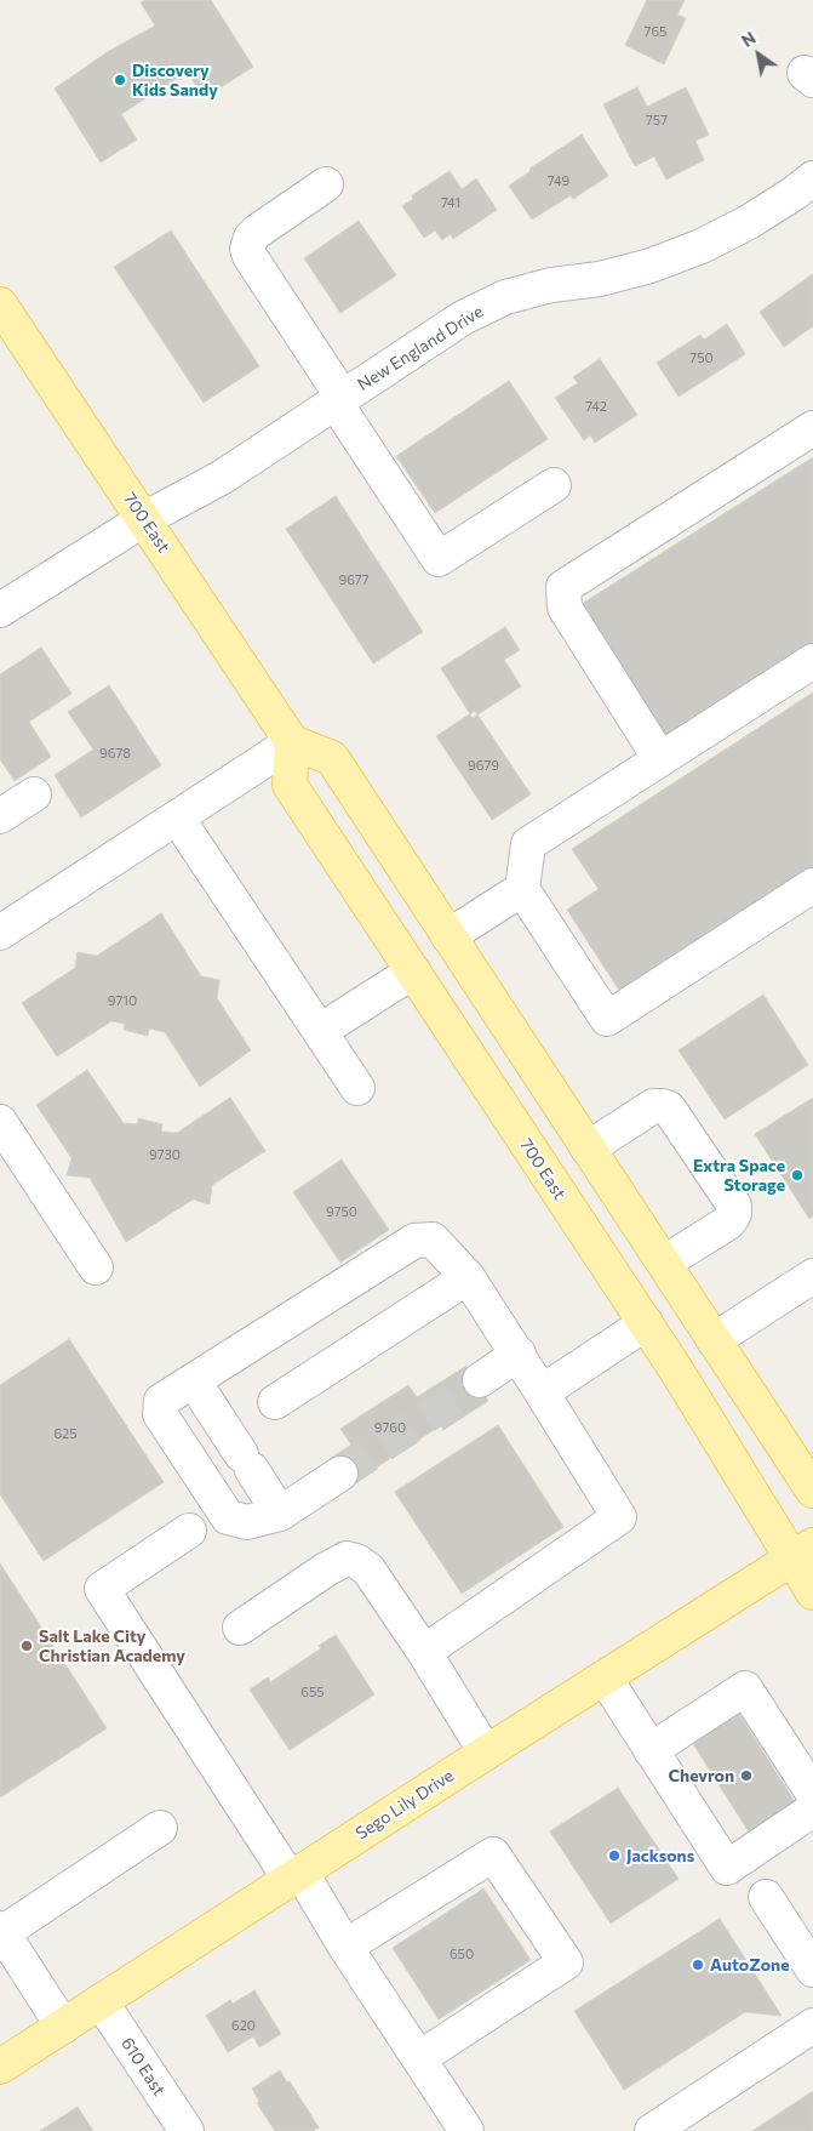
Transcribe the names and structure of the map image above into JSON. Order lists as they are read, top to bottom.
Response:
{
  "streets": {
    "main road": ["700 East", "Sego Lily Drive"],
    "street": ["New England Drive", "610 East"]
  },
  "crossings": [
    ["New England Drive", "700 East"],
    ["700 East", "Sego Lily Drive"],
    ["Sego Lily Drive", "610 East"]
  ],
  "places": [
    "Discovery Kids Sandy",
    "Extra Space Storage",
    "Salt Lake City Christian Academy",
    "Chevron",
    "Jacksons",
    "AutoZone"
  ],
  "house_numbers": [
    "765",
    "757",
    "749",
    "741",
    "750",
    "742",
    "9677",
    "9678",
    "9679",
    "9710",
    "9730",
    "9750",
    "9760",
    "625",
    "655",
    "650",
    "620"
  ],
  "north": "top left"
}
